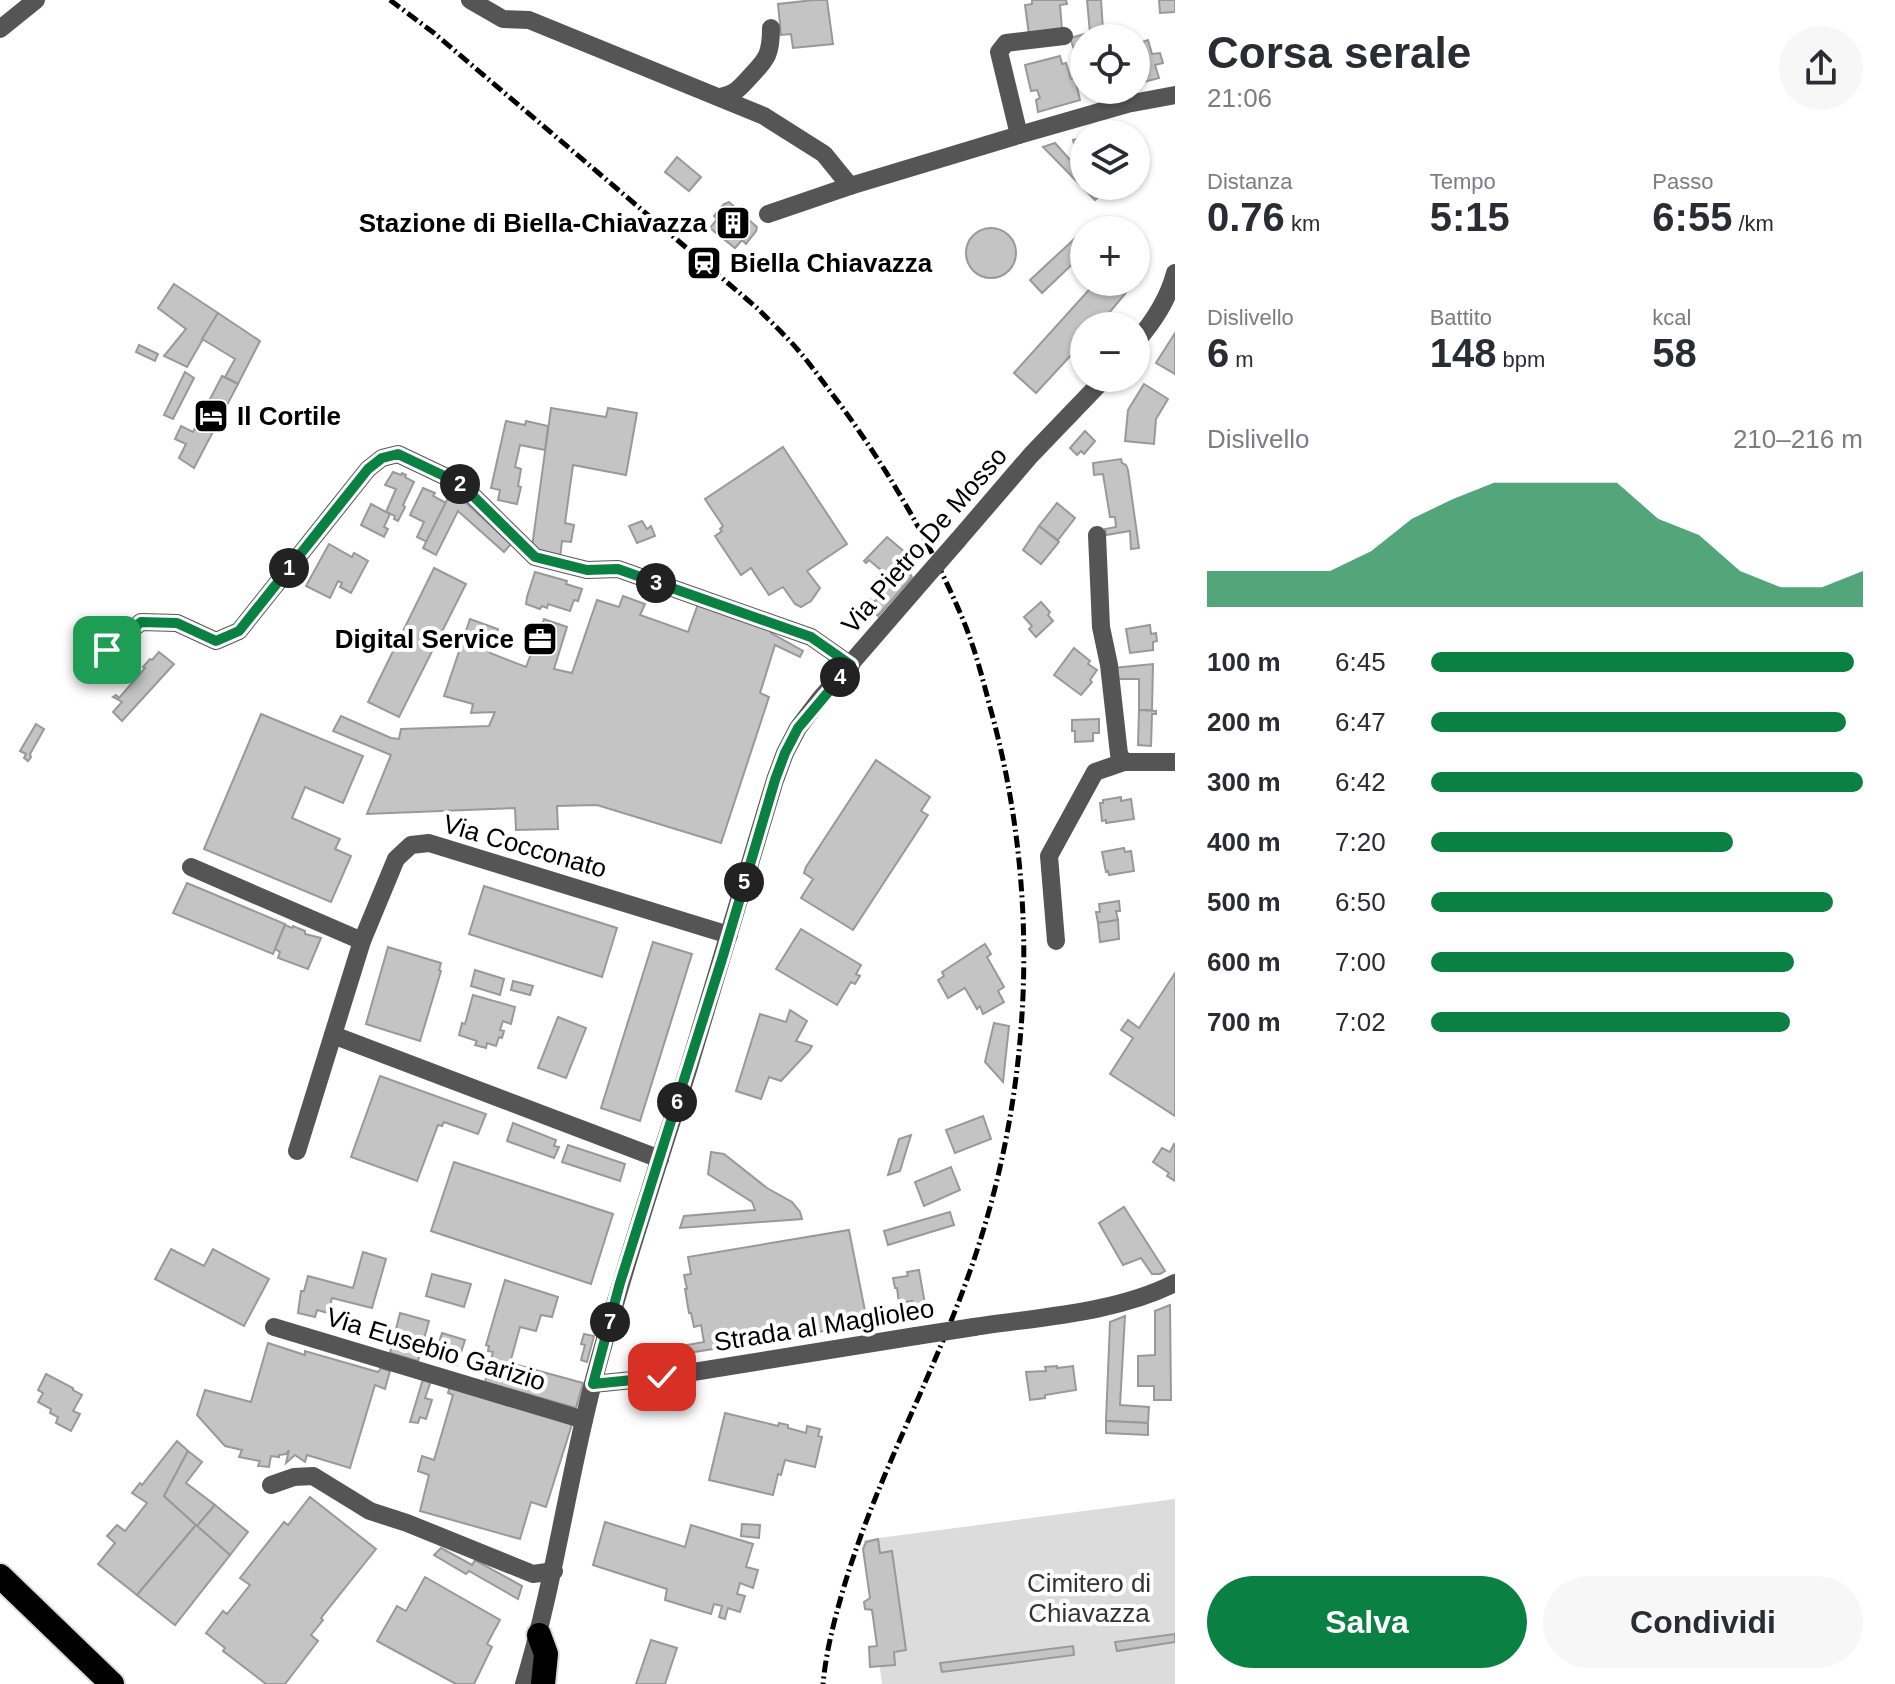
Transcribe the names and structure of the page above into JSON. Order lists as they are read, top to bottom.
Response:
{
  "streets": {
    "street": [
      "Via Pietro De Mosso",
      "Via Cocconato",
      "Strada al Maglioleo",
      "Via Eusebio Garizio"
    ]
  },
  "crossings": [
    ["Via Pietro De Mosso", "Via Cocconato"],
    ["Via Pietro De Mosso", "Strada al Maglioleo"]
  ],
  "parks": ["Cimitero di Chiavazza"],
  "places": {
    "building": ["Stazione di Biella-Chiavazza"],
    "station": ["Biella Chiavazza"],
    "hotel": ["Il Cortile"],
    "office": ["Digital Service"]
  },
  "page": {
    "heading": ["Corsa serale", "21:06"],
    "map_buttons": ["+", "−"],
    "stats": [
      ["Distanza", "0.76 km"],
      ["Tempo", "5:15"],
      ["Passo", "6:55 /km"],
      ["Dislivello", "6 m"],
      ["Battito", "148 bpm"],
      ["kcal", "58"]
    ],
    "chart": ["Dislivello", "210–216 m"],
    "pins": [
      "2",
      "1",
      "3",
      "4",
      "5",
      "6",
      "7"
    ],
    "list": [
      {
        "name": "100 m",
        "note": "6:45"
      },
      {
        "name": "200 m",
        "note": "6:47"
      },
      {
        "name": "300 m",
        "note": "6:42"
      },
      {
        "name": "400 m",
        "note": "7:20"
      },
      {
        "name": "500 m",
        "note": "6:50"
      },
      {
        "name": "600 m",
        "note": "7:00"
      },
      {
        "name": "700 m",
        "note": "7:02"
      }
    ],
    "buttons": ["Salva", "Condividi"]
  }
}
